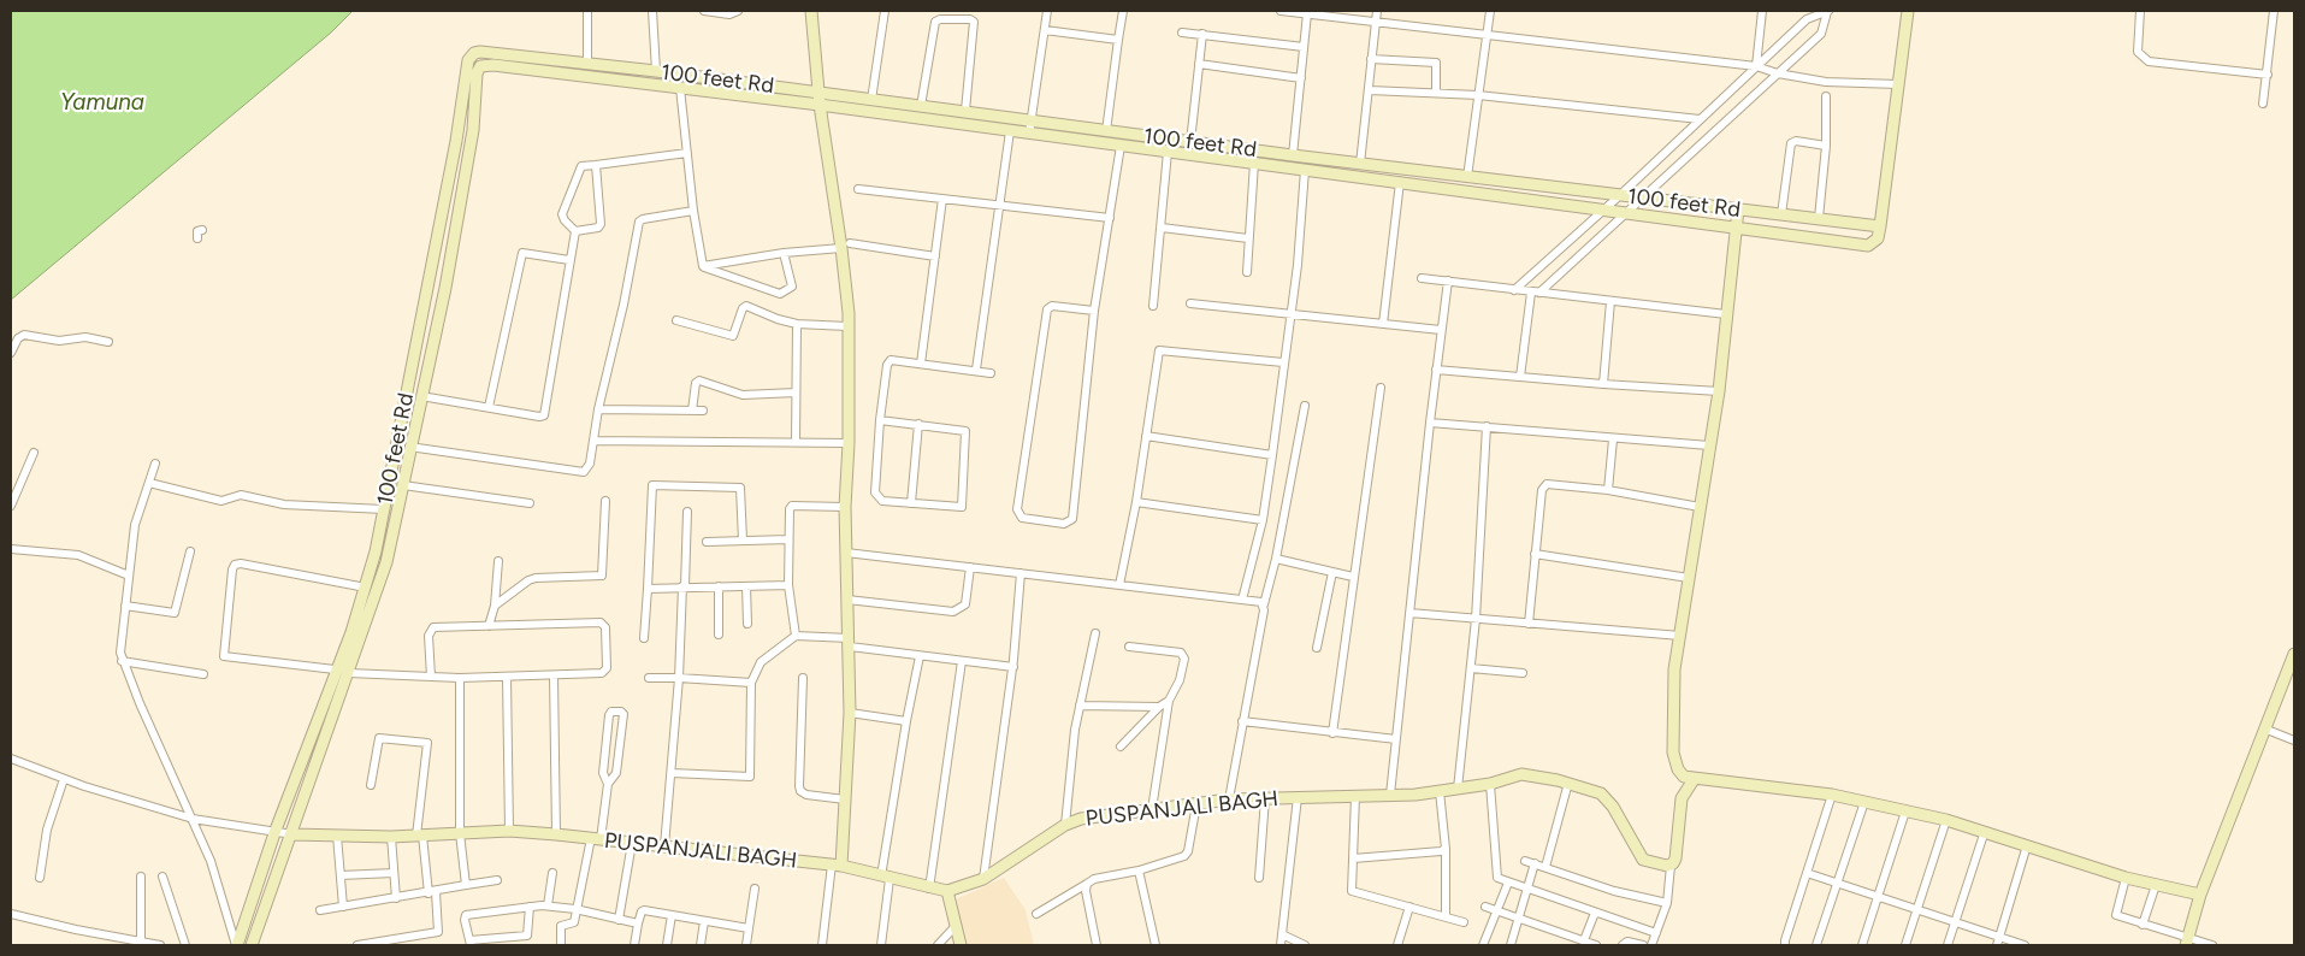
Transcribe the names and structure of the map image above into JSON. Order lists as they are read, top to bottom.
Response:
{
  "streets": {
    "main road": ["100 feet Rd", "PUSPANJALI BAGH"]
  },
  "water": ["Yamuna"]
}
